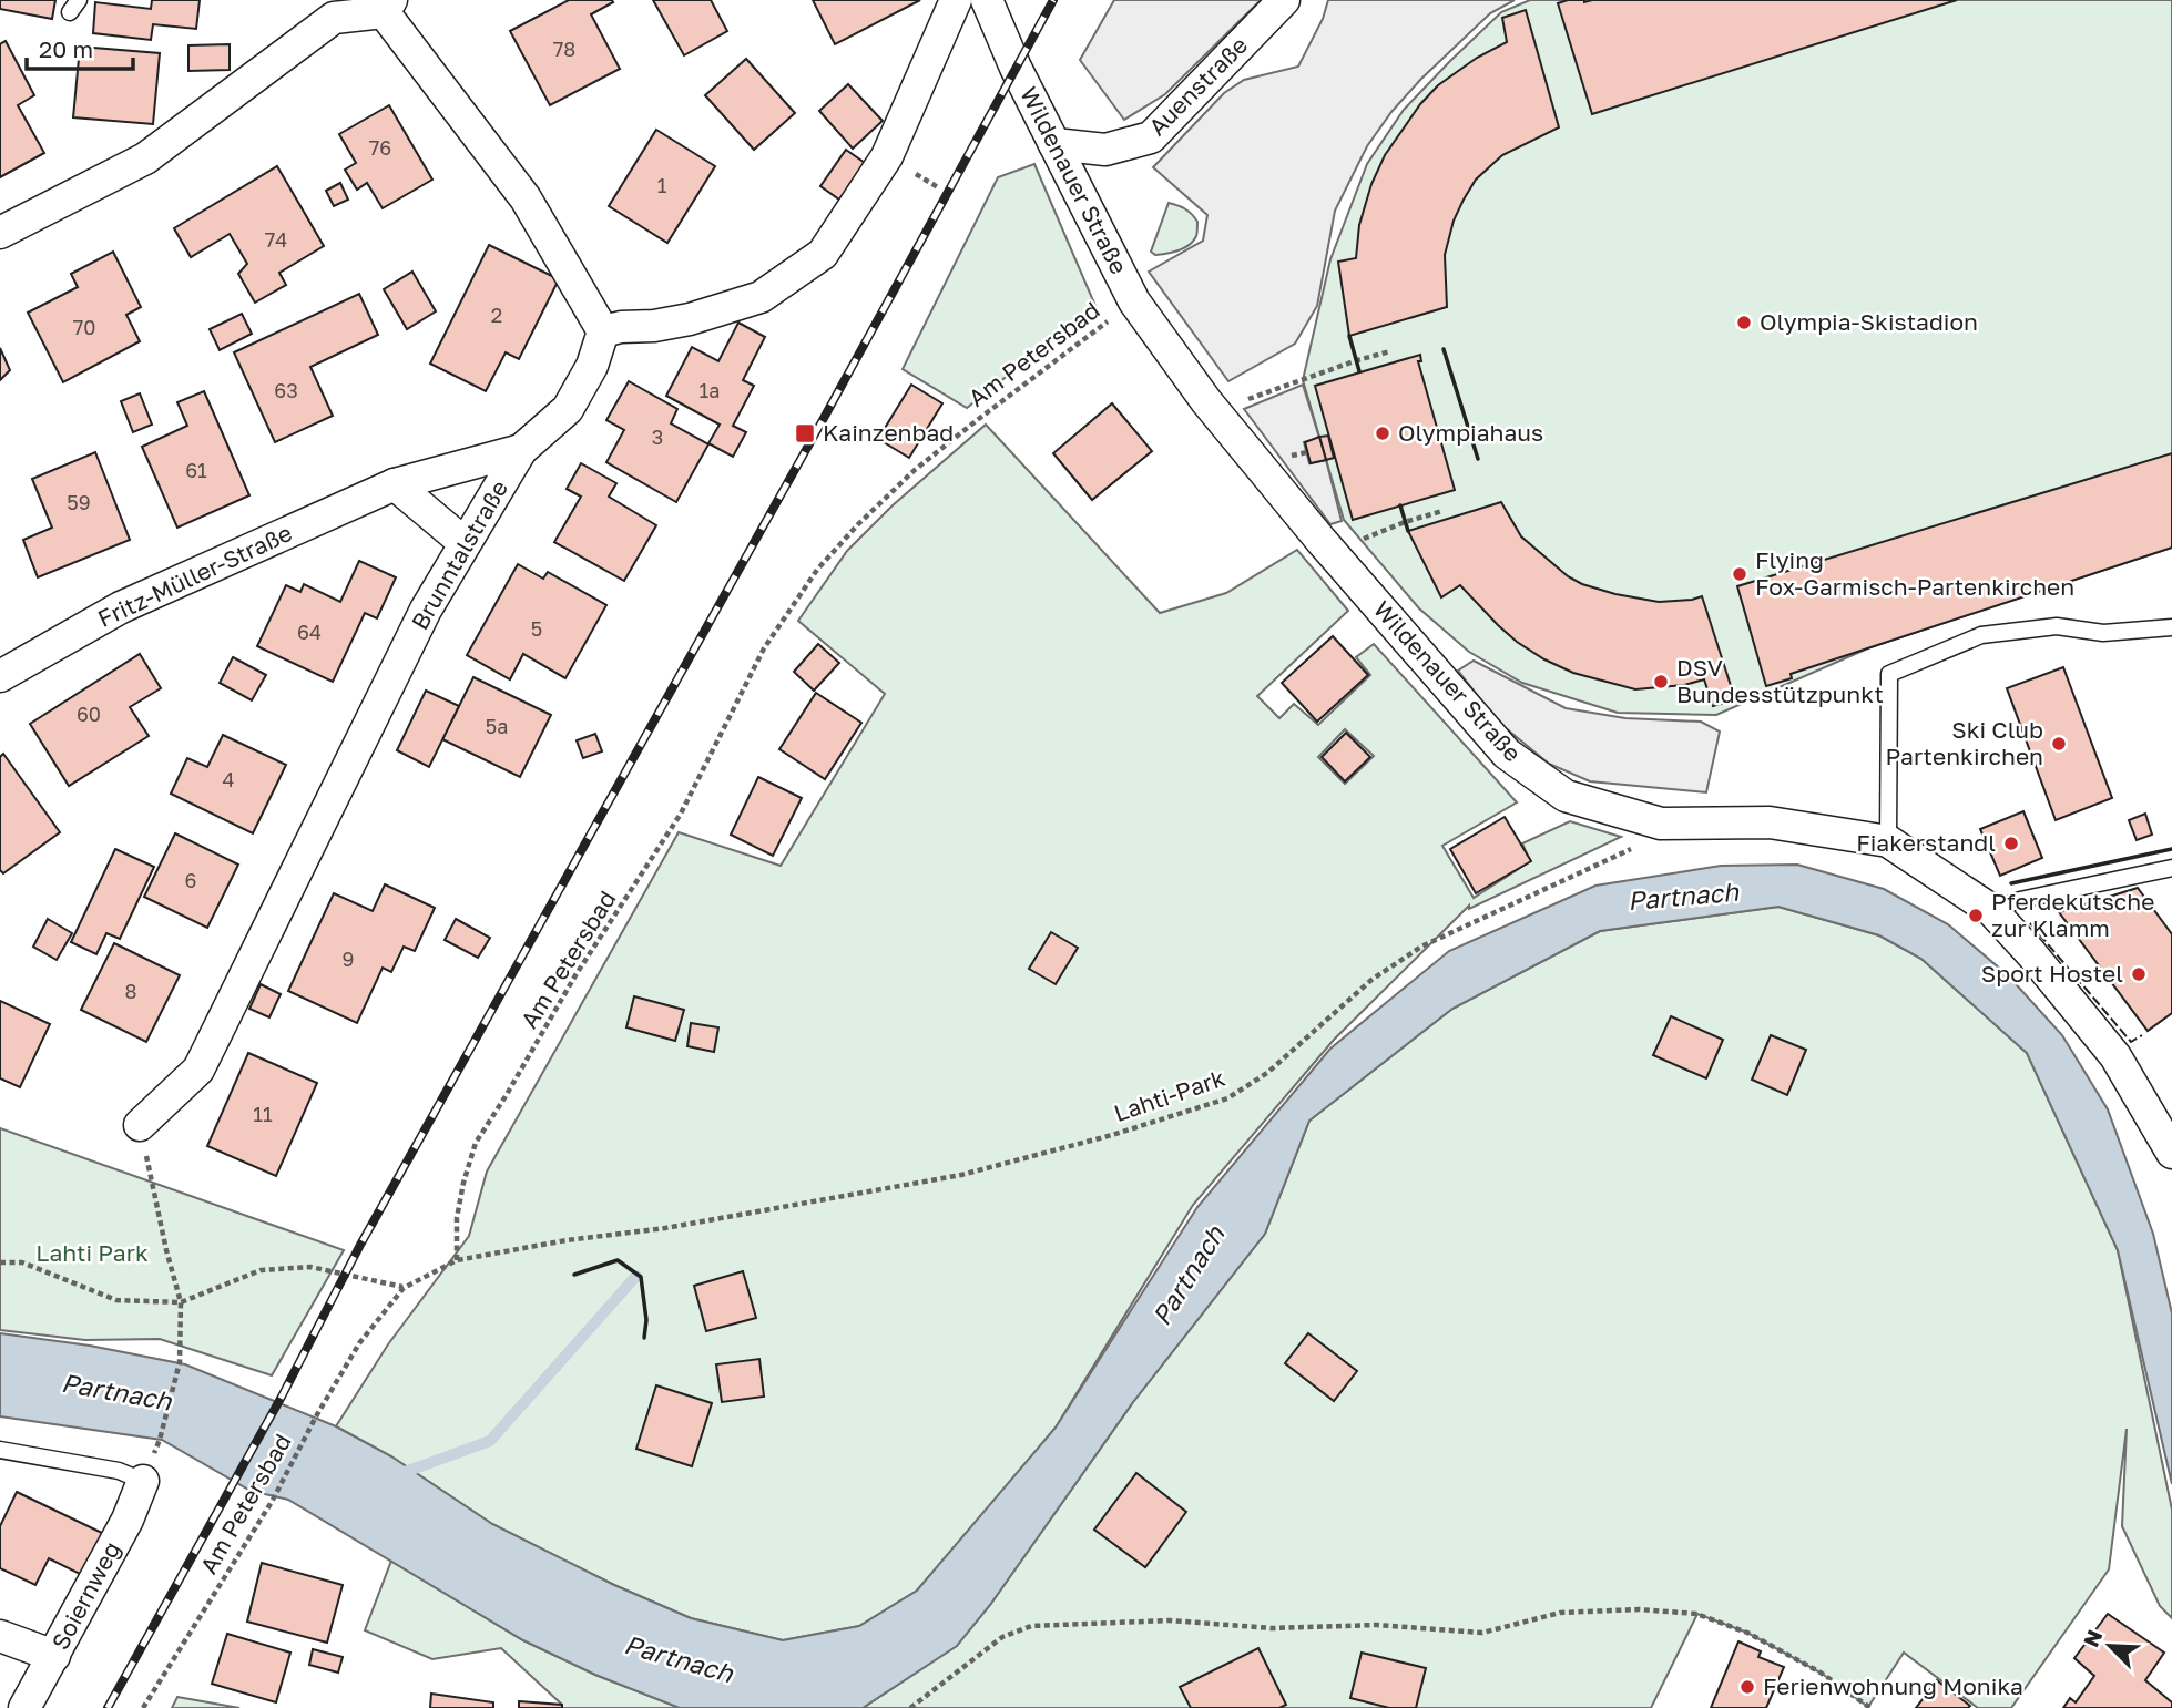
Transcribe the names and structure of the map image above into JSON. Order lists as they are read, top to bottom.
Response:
{
  "streets": {
    "street": [
      "Auenstraße",
      "Wildenauer Straße",
      "Brunntalstraße",
      "Fritz-Müller-Straße",
      "Soiernweg"
    ],
    "path": ["Am Petersbad", "Lahti-Park"]
  },
  "crossings": [
    ["Auenstraße", "Wildenauer Straße"],
    ["Wildenauer Straße", "Am Petersbad"],
    ["Wildenauer Straße", "Lahti-Park"],
    ["Am Petersbad", "Lahti-Park"],
    ["Brunntalstraße", "Fritz-Müller-Straße"]
  ],
  "water": ["Partnach"],
  "parks": ["Lahti Park"],
  "places": {
    "other": [
      "Olympia-Skistadion",
      "Olympiahaus",
      "Flying Fox-Garmisch-Partenkirchen",
      "DSV Bundesstützpunkt",
      "Ski Club Partenkirchen",
      "Fiakerstandl",
      "Pferdekutsche zur Klamm",
      "Sport Hostel",
      "Ferienwohnung Monika"
    ],
    "transit": ["Kainzenbad"]
  },
  "house_numbers": [
    "78",
    "76",
    "1",
    "74",
    "2",
    "70",
    "63",
    "1a",
    "3",
    "61",
    "59",
    "5",
    "64",
    "60",
    "5a",
    "4",
    "6",
    "9",
    "8",
    "11"
  ],
  "scale_bar": "20 m",
  "north": "top left"
}
